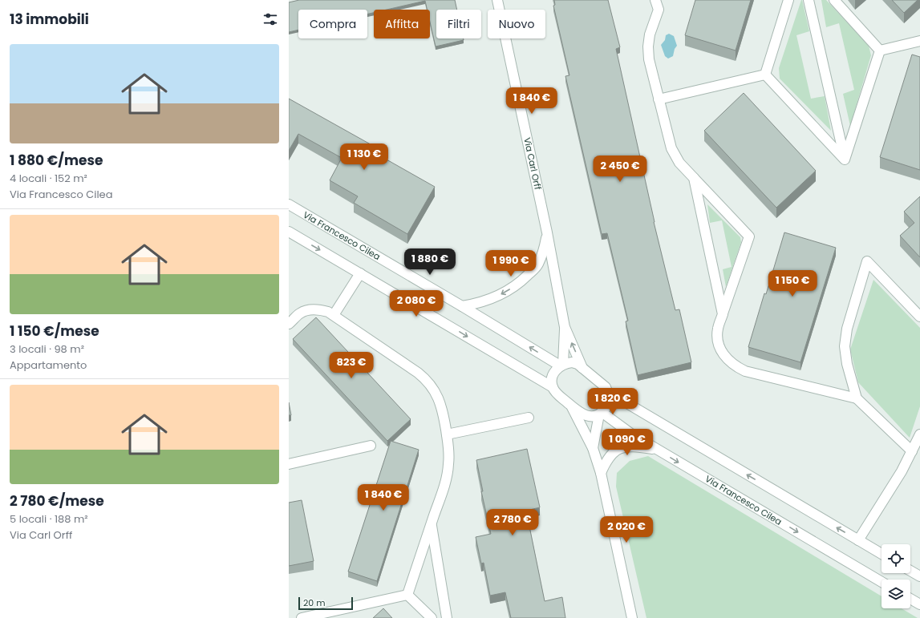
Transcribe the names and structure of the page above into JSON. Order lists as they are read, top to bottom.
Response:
{
  "streets": {
    "street": ["Via Carl Orff", "Via Francesco Cilea"]
  },
  "crossings": [
    ["Via Carl Orff", "Via Francesco Cilea"]
  ],
  "scale_bar": "20 m",
  "page": {
    "heading": "13 immobili",
    "chip": [
      "Compra",
      "Affitta",
      "Filtri",
      "Nuovo"
    ],
    "list": [
      {
        "name": "1 880 €/mese",
        "note": "4 locali · 152 m² · Via Francesco Cilea"
      },
      {
        "name": "1 150 €/mese",
        "note": "3 locali · 98 m² · Appartamento"
      },
      {
        "name": "2 780 €/mese",
        "note": "5 locali · 188 m² · Via Carl Orff"
      }
    ],
    "price": [
      "1 840 €",
      "1 130 €",
      "2 450 €",
      "1 880 €",
      "1 990 €",
      "1 150 €",
      "2 080 €",
      "823 €",
      "1 820 €",
      "1 090 €",
      "1 840 €",
      "2 780 €",
      "2 020 €"
    ],
    "scale": "20 m"
  }
}
